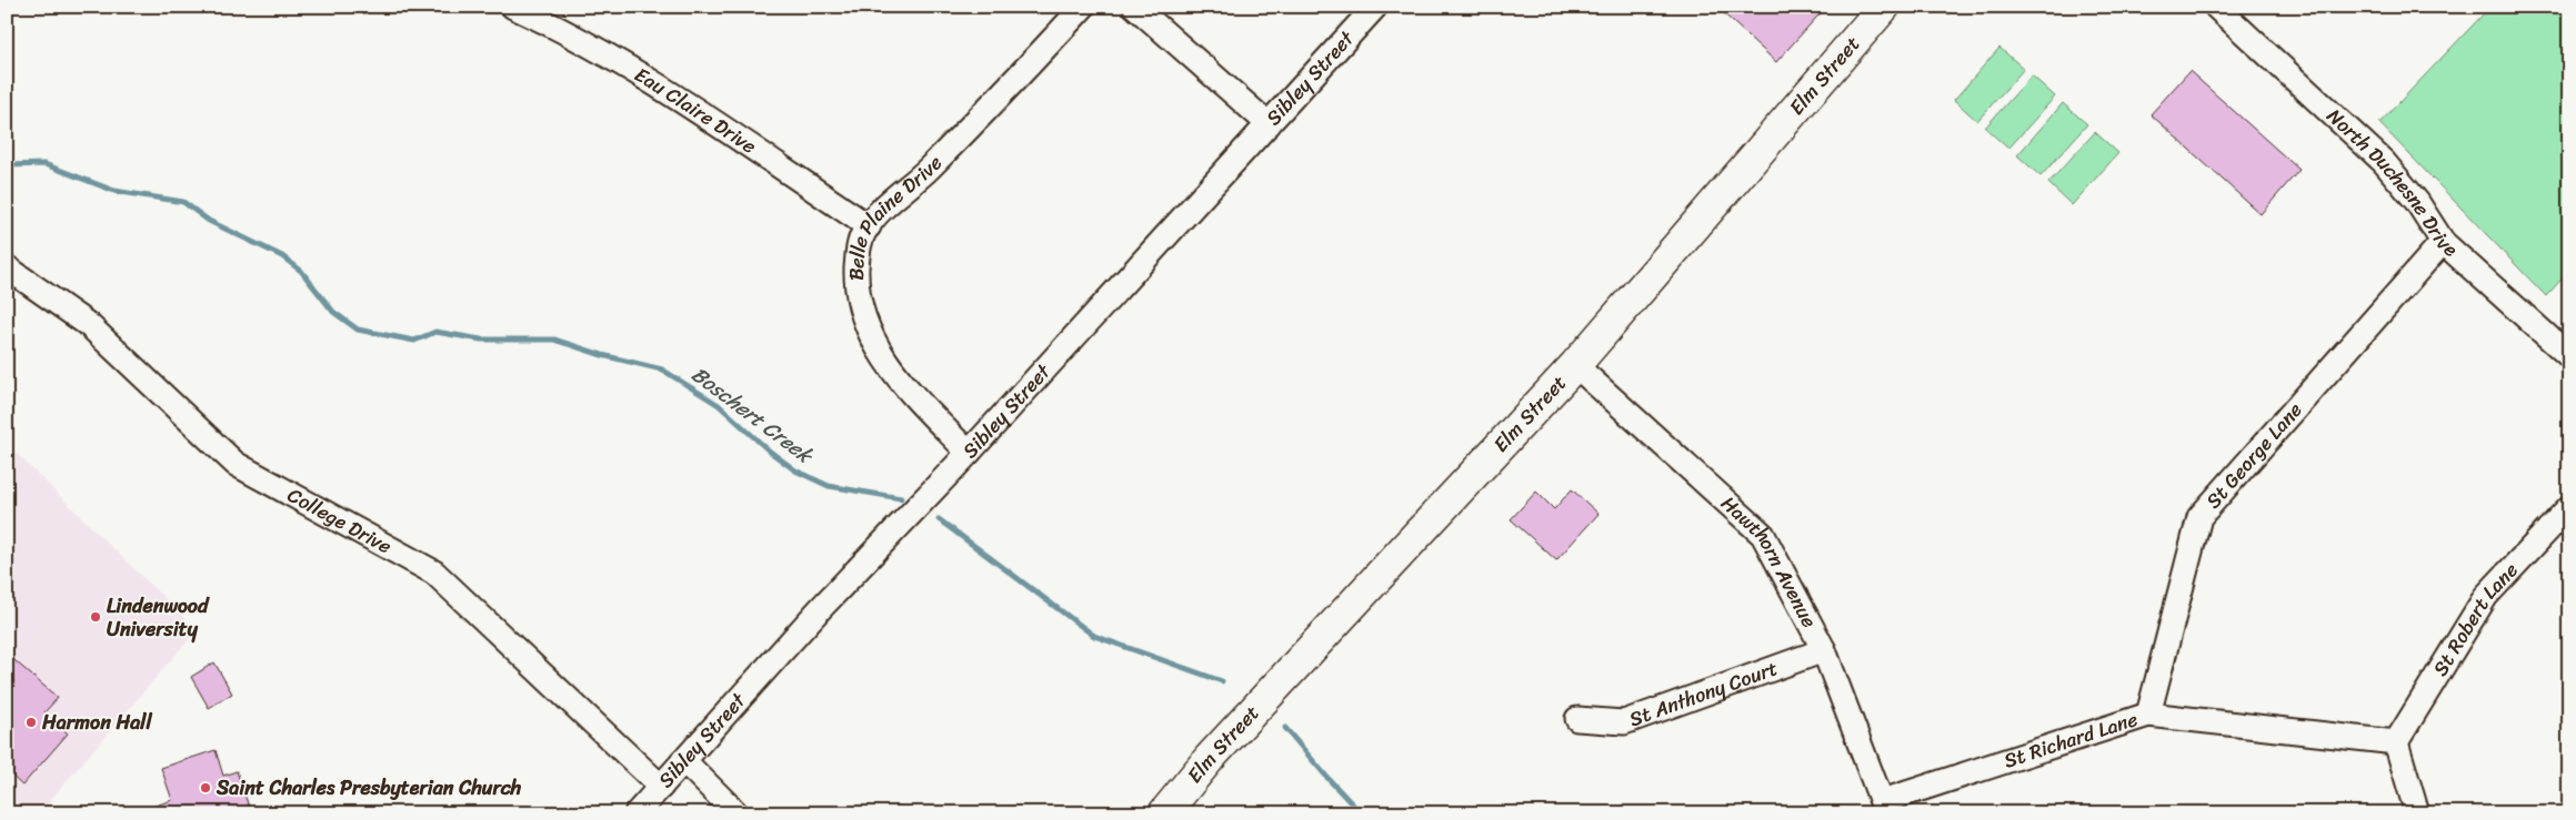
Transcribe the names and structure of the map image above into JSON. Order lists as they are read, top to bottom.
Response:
{
  "streets": {
    "main road": ["Elm Street"],
    "street": [
      "Sibley Street",
      "Eau Claire Drive",
      "North Duchesne Drive",
      "Belle Plaine Drive",
      "St George Lane",
      "College Drive",
      "Hawthorn Avenue",
      "St Robert Lane",
      "St Anthony Court",
      "St Richard Lane"
    ]
  },
  "crossings": [
    ["Elm Street", "Hawthorn Avenue"],
    ["Sibley Street", "Belle Plaine Drive"],
    ["Sibley Street", "College Drive"],
    ["Eau Claire Drive", "Belle Plaine Drive"],
    ["North Duchesne Drive", "St George Lane"],
    ["St George Lane", "St Richard Lane"],
    ["Hawthorn Avenue", "St Anthony Court"],
    ["Hawthorn Avenue", "St Richard Lane"],
    ["St Robert Lane", "St Richard Lane"]
  ],
  "water": ["Boschert Creek"],
  "places": ["Lindenwood University", "Harmon Hall", "Saint Charles Presbyterian Church"]
}
